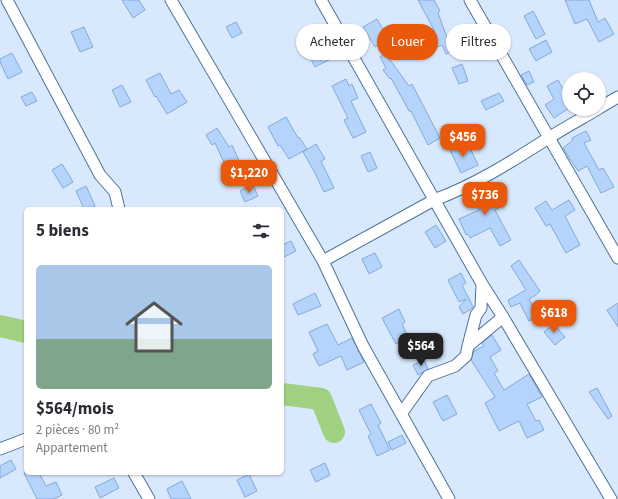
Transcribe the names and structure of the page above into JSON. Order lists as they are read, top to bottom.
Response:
{
  "page": {
    "chip": ["Acheter", "Louer", "Filtres"],
    "price": [
      "$456",
      "$1,220",
      "$736",
      "$618",
      "$564"
    ],
    "heading": "5 biens",
    "list": [
      {
        "name": "$564/mois",
        "note": "2 pièces · 80 m² · Appartement"
      }
    ]
  }
}
